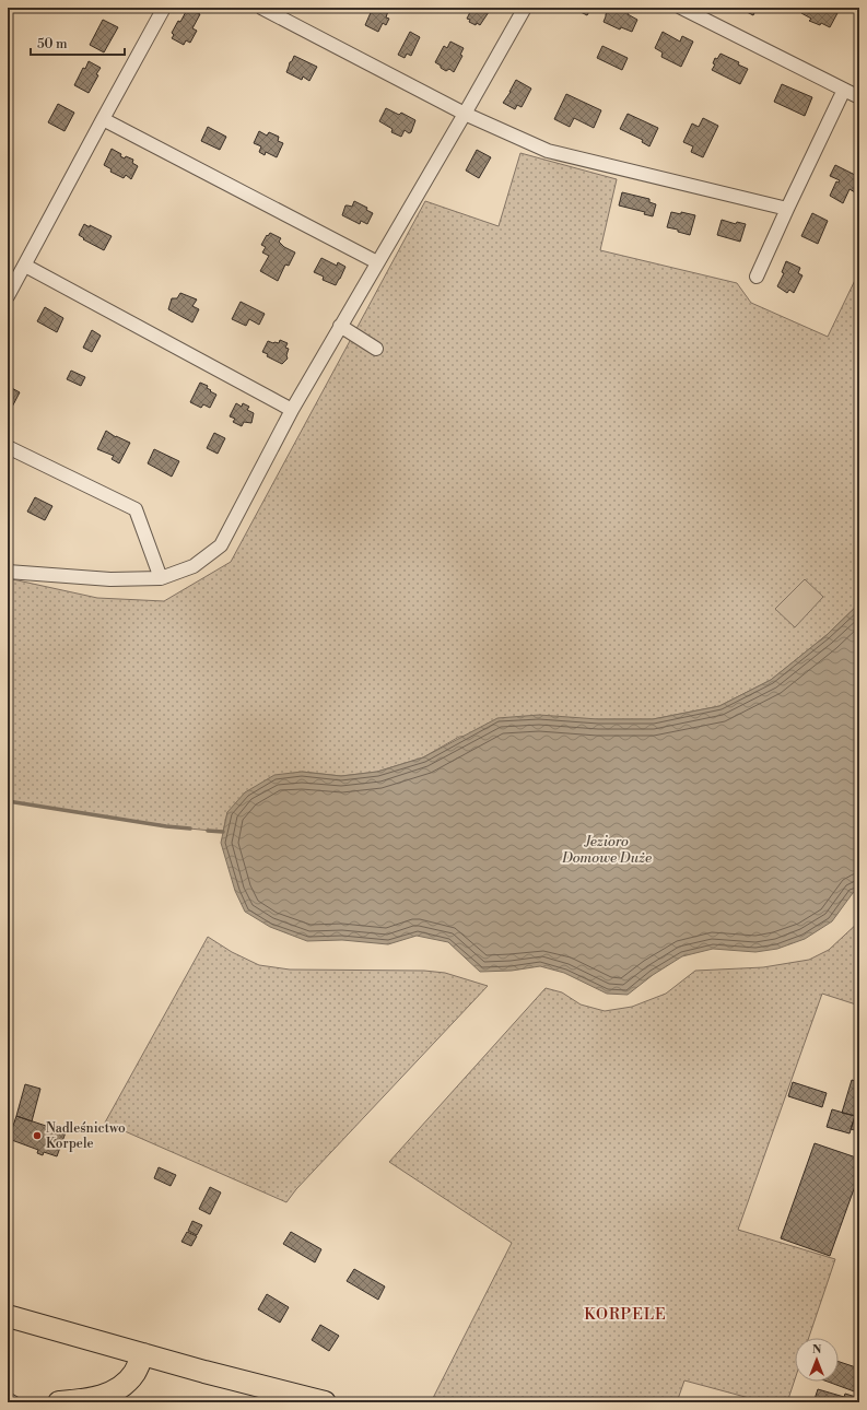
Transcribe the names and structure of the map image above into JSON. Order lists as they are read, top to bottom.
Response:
{
  "districts": ["KORPELE"],
  "water": ["Jezioro Domowe Duże"],
  "places": ["Nadleśnictwo Korpele"],
  "scale_bar": "50 m",
  "north": "top"
}
